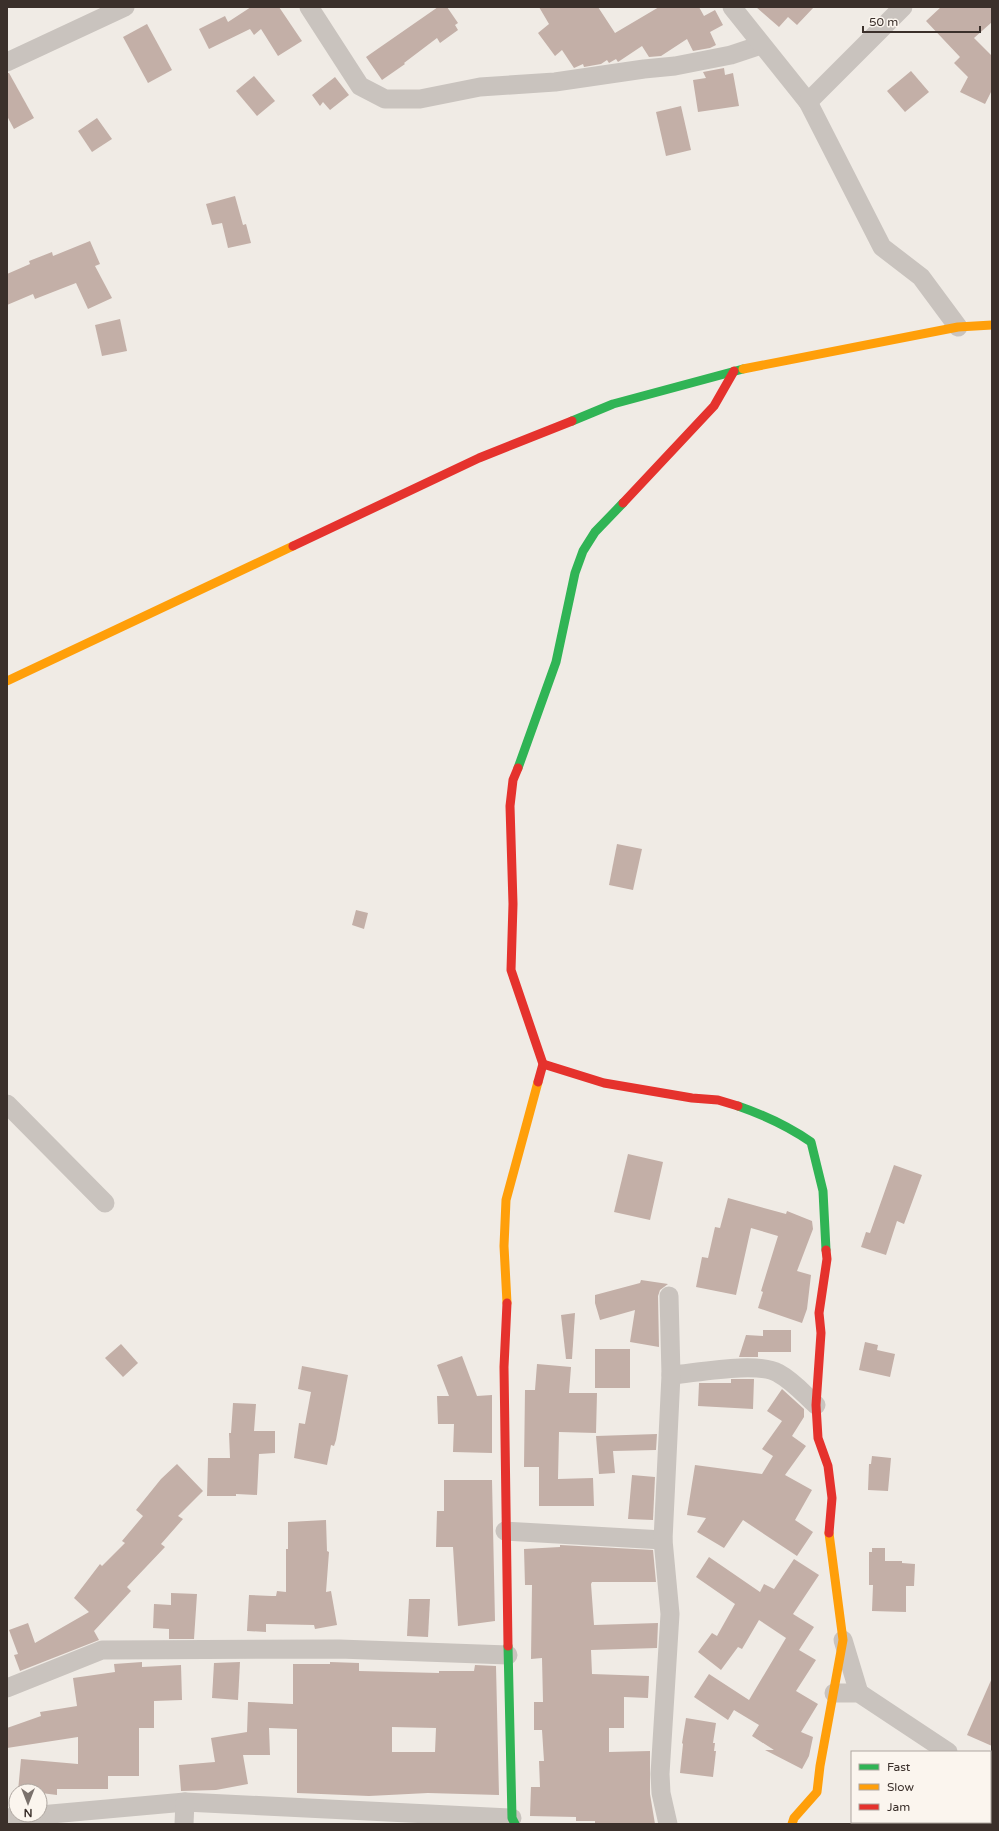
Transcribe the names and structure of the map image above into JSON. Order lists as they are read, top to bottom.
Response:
{
  "legend": ["Fast", "Slow", "Jam"],
  "scale_bar": "50 m",
  "north": "bottom"
}
